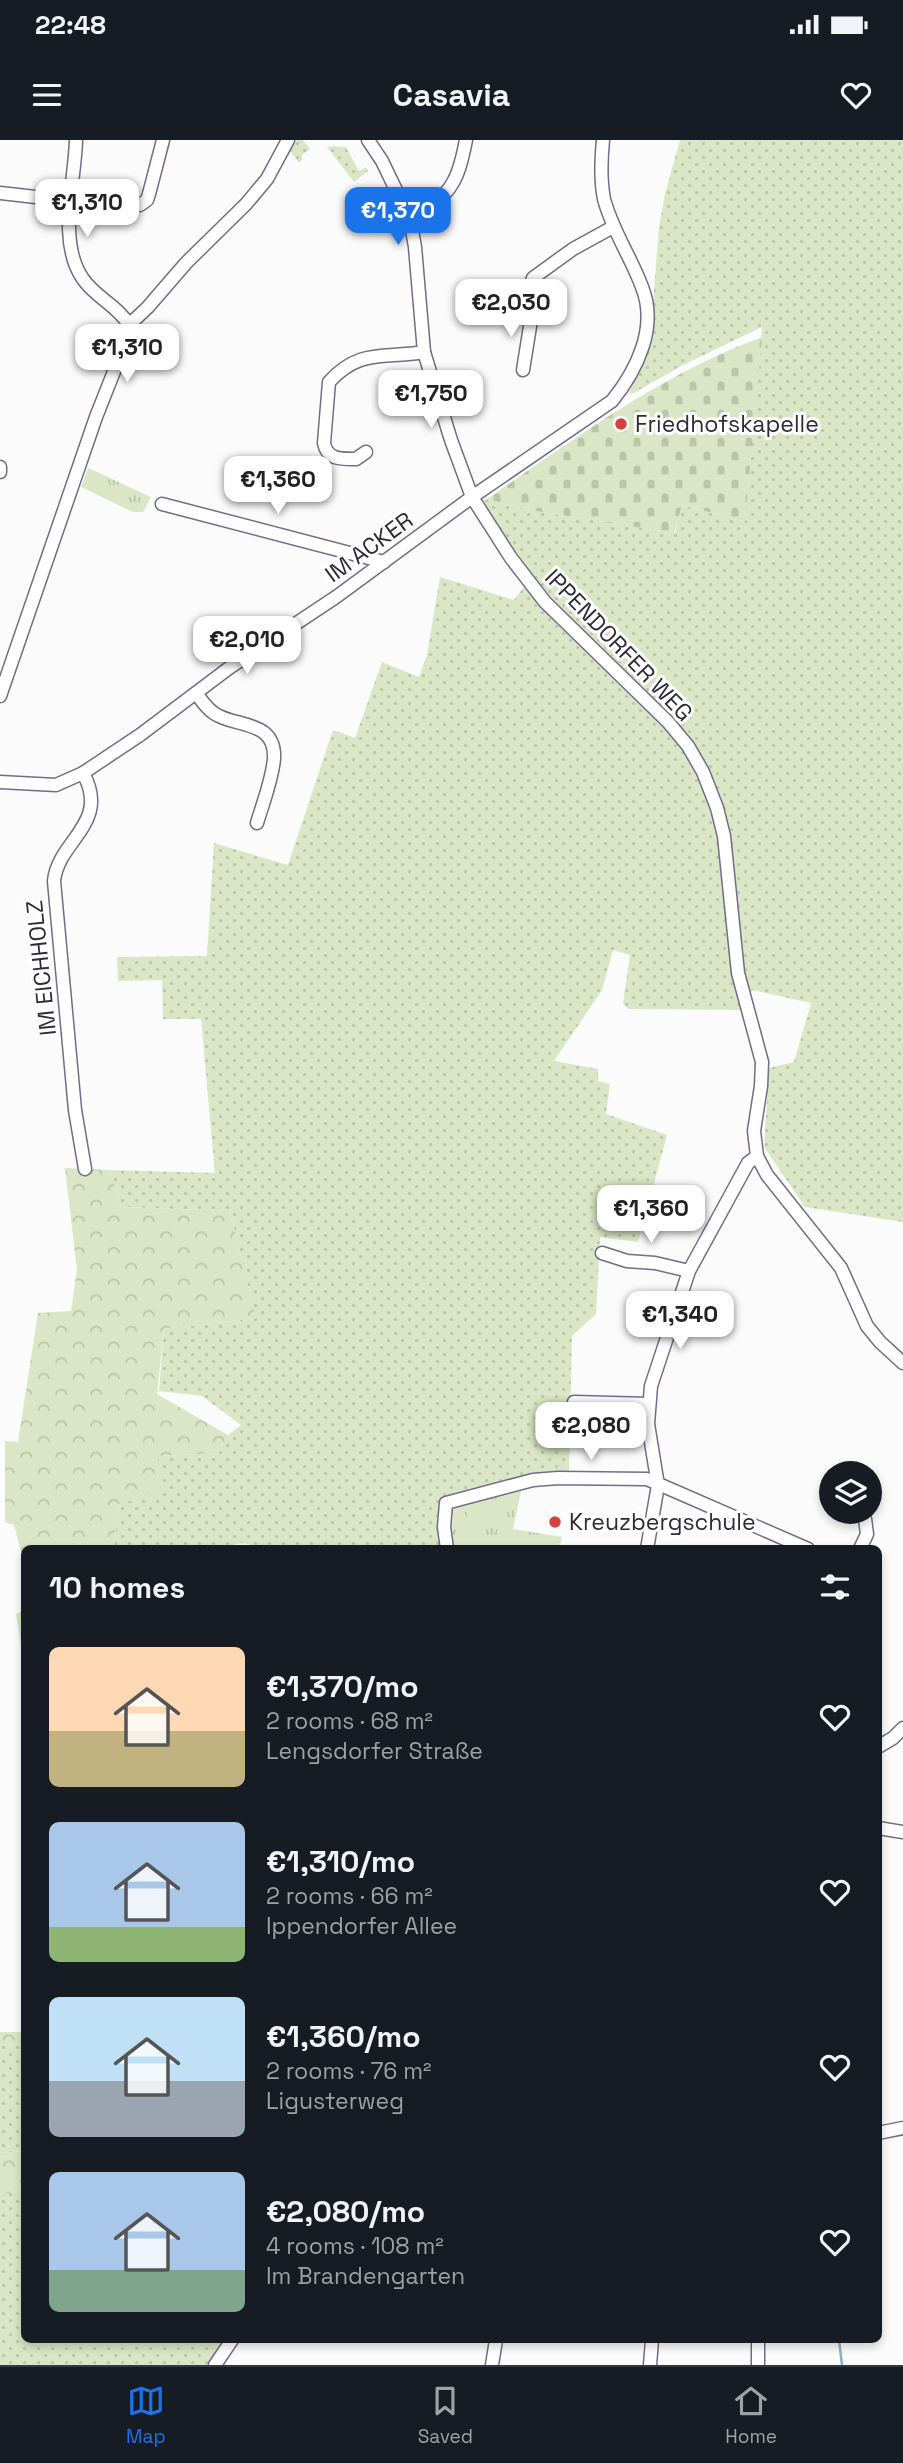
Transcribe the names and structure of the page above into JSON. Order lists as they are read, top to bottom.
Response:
{
  "streets": {
    "street": ["IM ACKER", "IPPENDORFER WEG", "IM EICHHOLZ"]
  },
  "crossings": [
    ["IM ACKER", "IPPENDORFER WEG"],
    ["IM ACKER", "IM EICHHOLZ"]
  ],
  "places": ["Friedhofskapelle", "Kreuzbergschule"],
  "page": {
    "status": "22:48",
    "header": "Casavia",
    "price": [
      "€1,310",
      "€1,370",
      "€2,030",
      "€1,310",
      "€1,750",
      "€1,360",
      "€2,010",
      "€1,360",
      "€1,340",
      "€2,080"
    ],
    "heading": "10 homes",
    "list": [
      {
        "name": "€1,370/mo",
        "note": "2 rooms · 68 m² · Lengsdorfer Straße"
      },
      {
        "name": "€1,310/mo",
        "note": "2 rooms · 66 m² · Ippendorfer Allee"
      },
      {
        "name": "€1,360/mo",
        "note": "2 rooms · 76 m² · Ligusterweg"
      },
      {
        "name": "€2,080/mo",
        "note": "4 rooms · 108 m² · Im Brandengarten"
      }
    ],
    "tabs": ["Map", "Saved", "Home"]
  }
}
